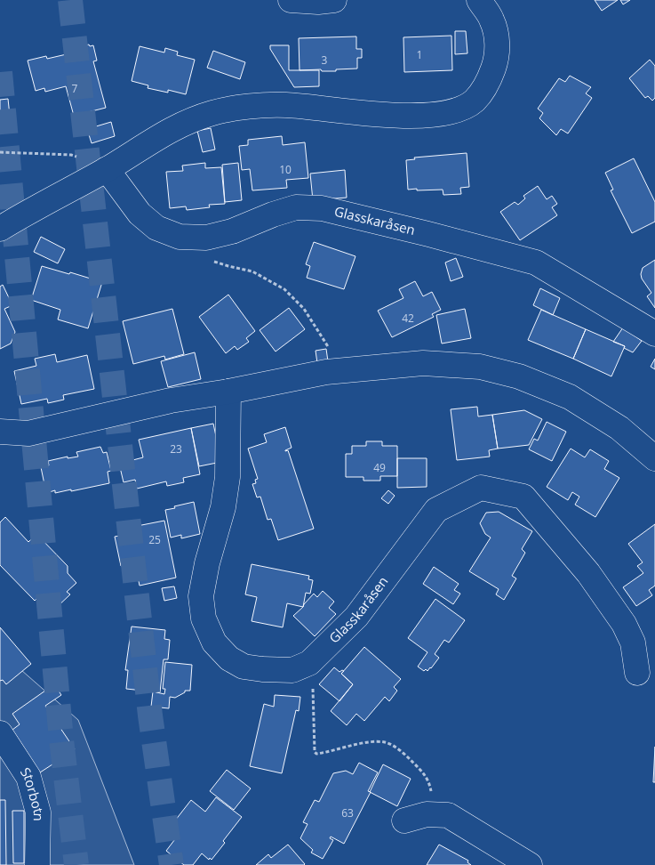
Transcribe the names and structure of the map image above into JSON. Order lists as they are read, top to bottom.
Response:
{
  "streets": {
    "street": ["Glasskaråsen", "Storbotn"]
  },
  "house_numbers": [
    "1",
    "3",
    "7",
    "10",
    "42",
    "23",
    "49",
    "25",
    "63"
  ]
}
